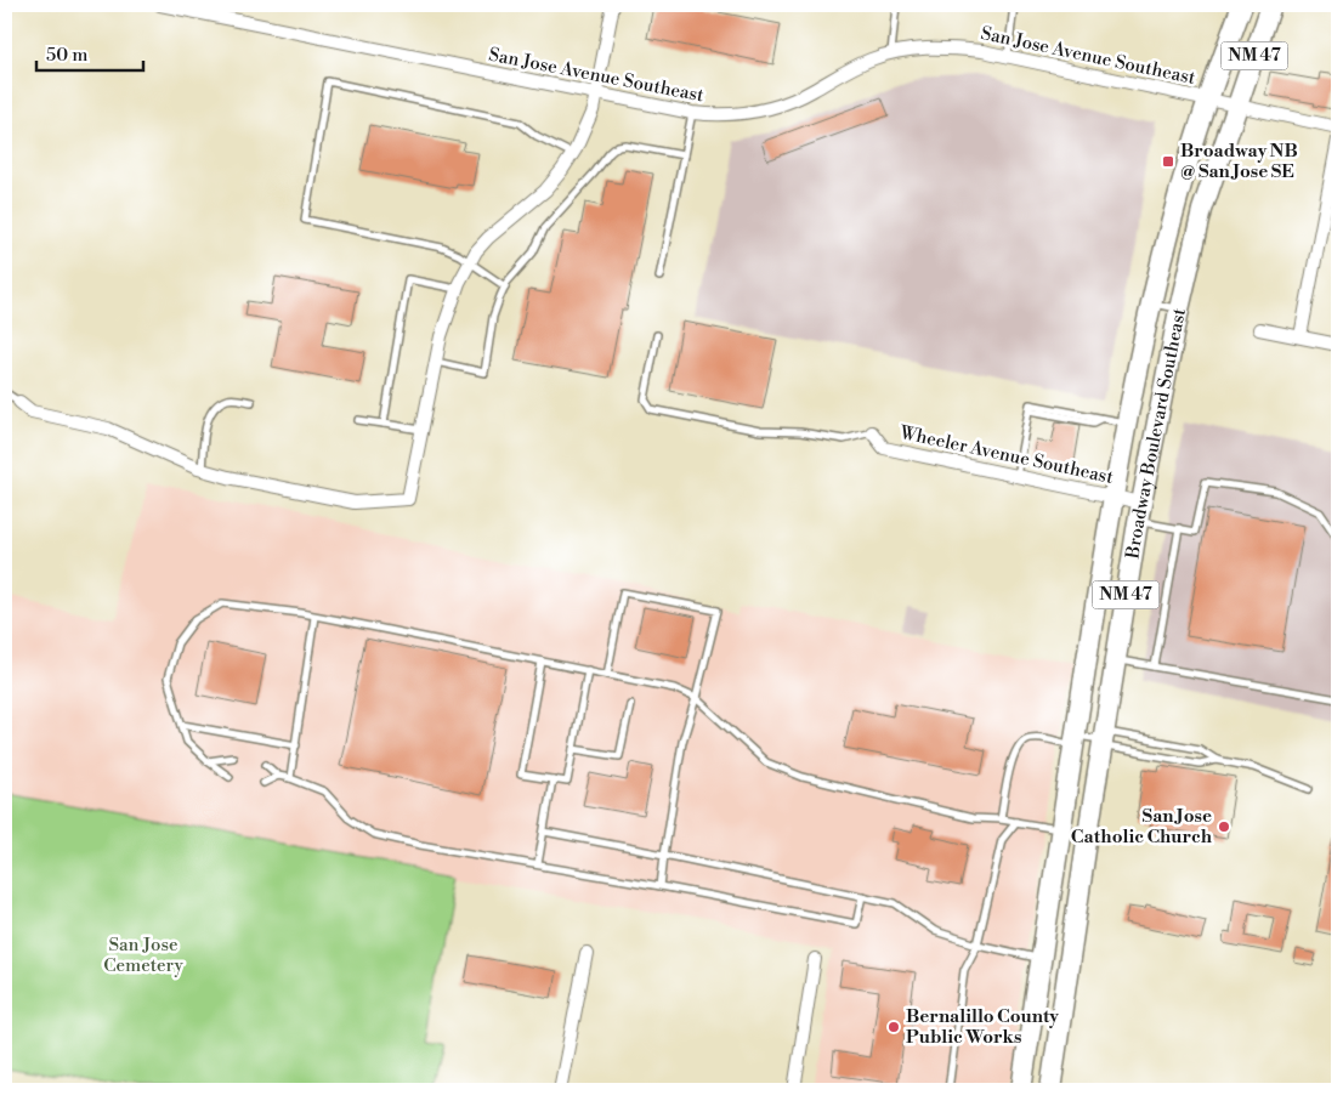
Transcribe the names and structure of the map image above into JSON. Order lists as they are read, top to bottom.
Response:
{
  "streets": {
    "main road": ["NM 47", "Broadway Boulevard Southeast"],
    "street": ["San Jose Avenue Southeast", "Wheeler Avenue Southeast"]
  },
  "crossings": [
    ["San Jose Avenue Southeast", "Broadway Boulevard Southeast"],
    ["Broadway Boulevard Southeast", "Wheeler Avenue Southeast"]
  ],
  "parks": ["San Jose Cemetery"],
  "places": {
    "transit": ["Broadway NB @ San Jose SE"],
    "other": ["San Jose Catholic Church", "Bernalillo County Public Works"]
  },
  "scale_bar": "50 m"
}
